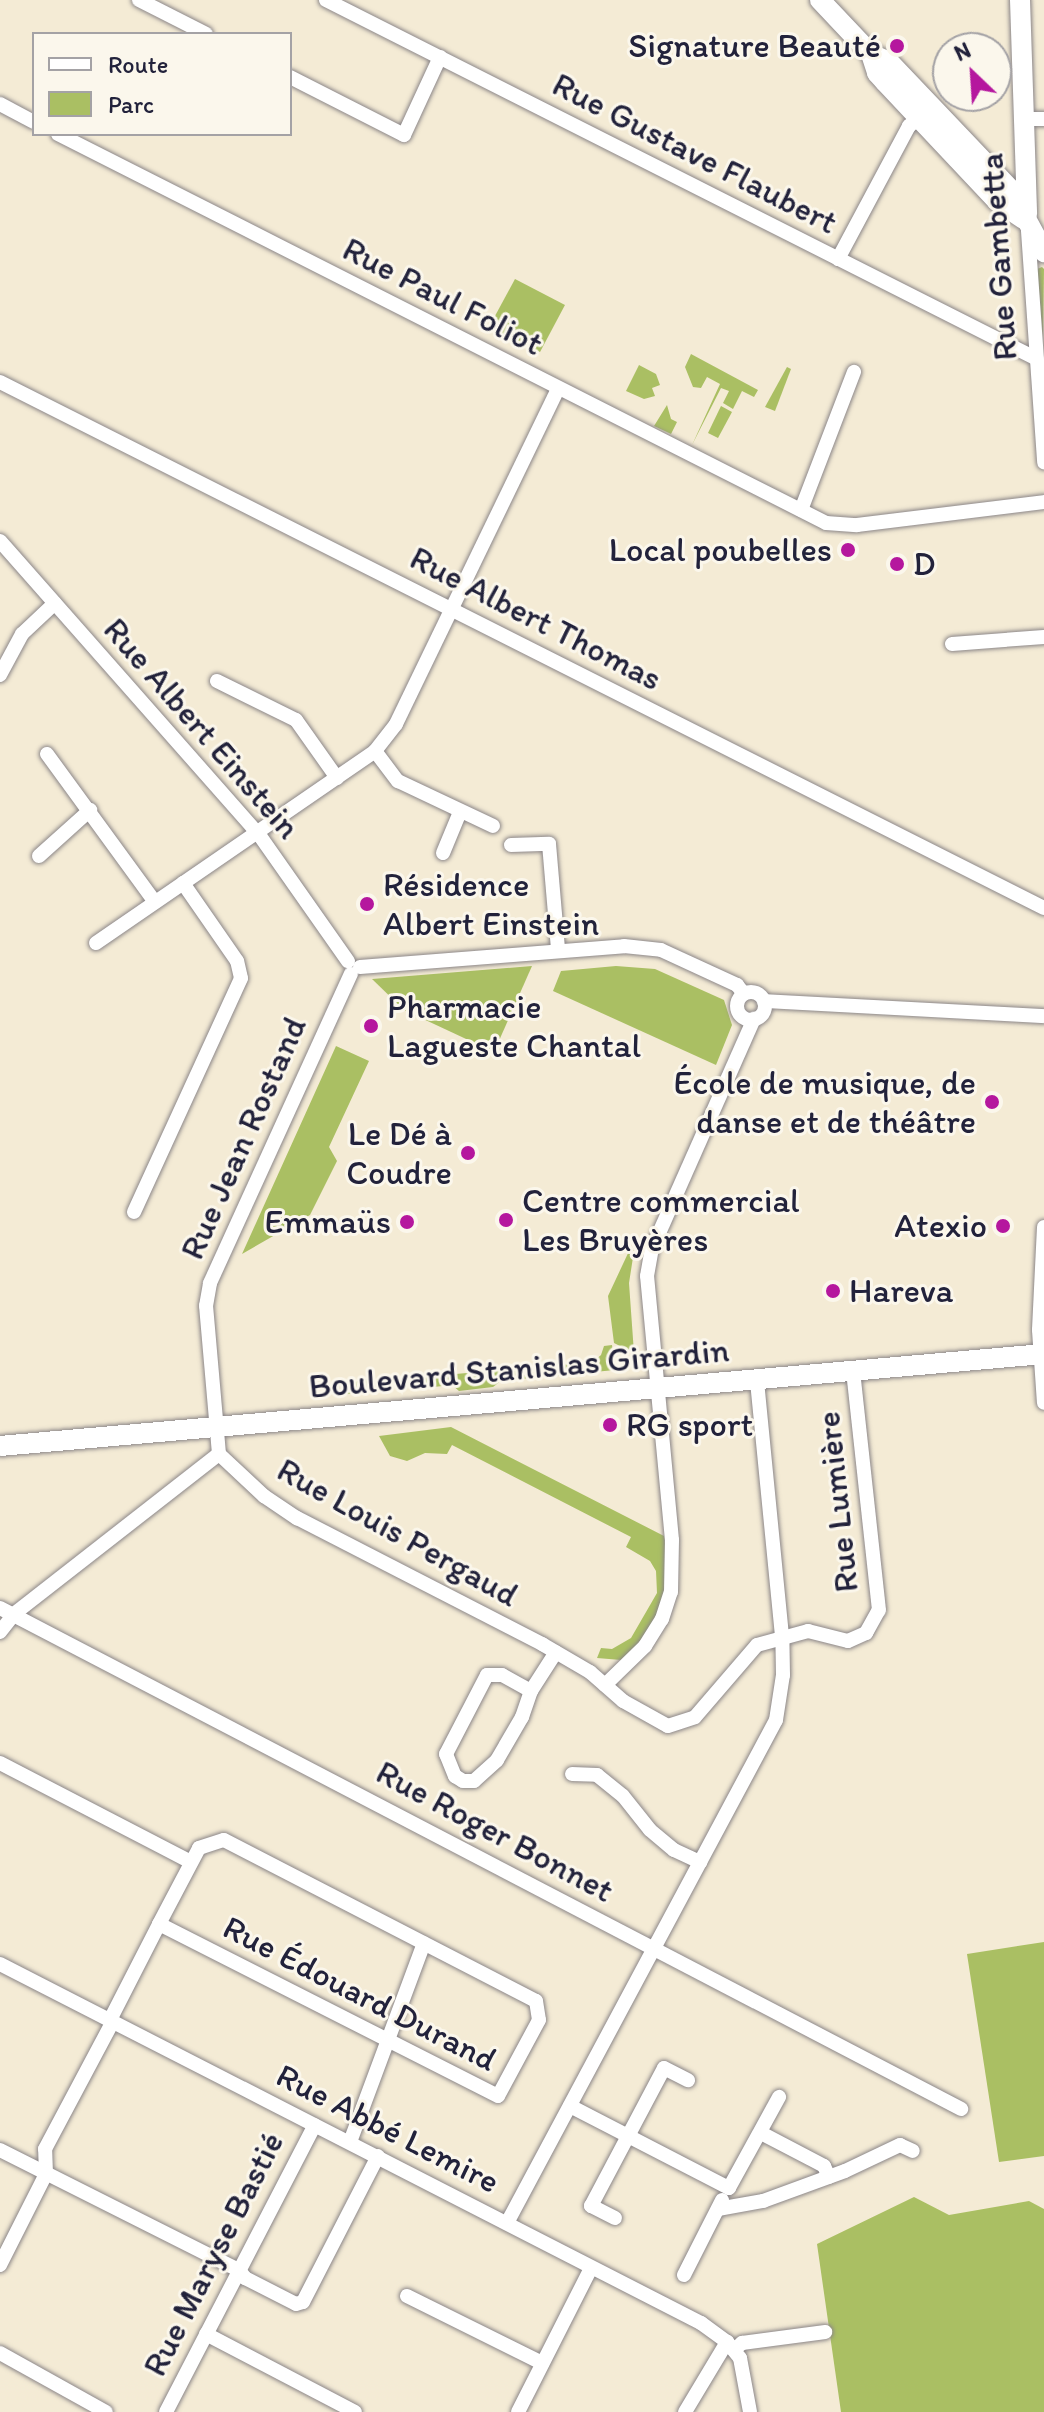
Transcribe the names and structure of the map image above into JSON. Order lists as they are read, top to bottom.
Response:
{
  "streets": {
    "main road": ["Rue Gambetta", "Boulevard Stanislas Girardin"],
    "street": [
      "Rue Gustave Flaubert",
      "Rue Paul Foliot",
      "Rue Albert Thomas",
      "Rue Albert Einstein",
      "Rue Jean Rostand",
      "Rue Lumière",
      "Rue Louis Pergaud",
      "Rue Roger Bonnet",
      "Rue Édouard Durand",
      "Rue Abbé Lemire",
      "Rue Maryse Bastié"
    ]
  },
  "crossings": [
    ["Rue Gustave Flaubert", "Rue Gambetta"],
    ["Rue Albert Einstein", "Rue Jean Rostand"],
    ["Rue Jean Rostand", "Boulevard Stanislas Girardin"],
    ["Rue Jean Rostand", "Rue Louis Pergaud"],
    ["Boulevard Stanislas Girardin", "Rue Lumière"],
    ["Rue Lumière", "Rue Louis Pergaud"],
    ["Rue Abbé Lemire", "Rue Maryse Bastié"]
  ],
  "places": [
    "Signature Beauté",
    "Local poubelles",
    "D",
    "Résidence Albert Einstein",
    "Pharmacie Lagueste Chantal",
    "École de musique, de danse et de théâtre",
    "Le Dé à Coudre",
    "Centre commercial Les Bruyères",
    "Emmaüs",
    "Atexio",
    "Hareva",
    "RG sport"
  ],
  "legend": ["Route", "Parc"],
  "north": "top left"
}
